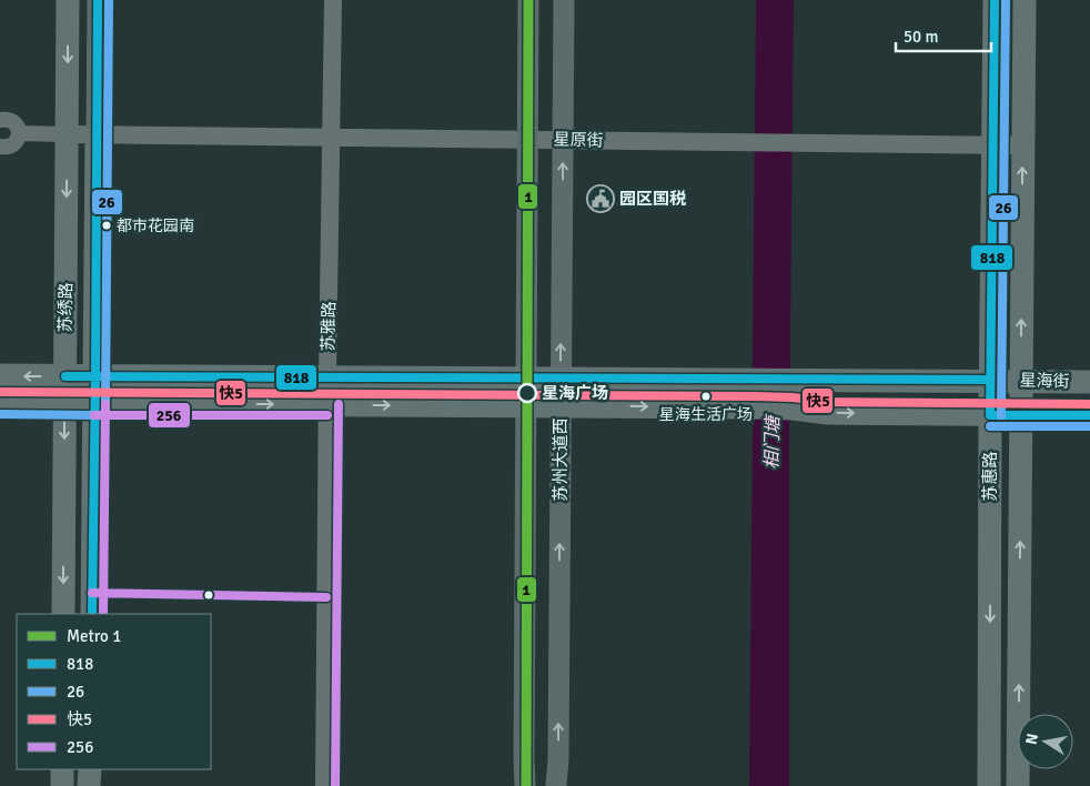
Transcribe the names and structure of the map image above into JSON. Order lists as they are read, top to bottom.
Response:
{
  "streets": {
    "main road": [
      "苏绣路",
      "星海街",
      "苏州大道西",
      "苏惠路"
    ],
    "street": ["星原街", "苏雅路"]
  },
  "crossings": [
    ["星原街", "苏绣路"],
    ["星原街", "苏雅路"],
    ["星原街", "苏州大道西"],
    ["星原街", "苏惠路"],
    ["苏绣路", "星海街"],
    ["苏雅路", "星海街"],
    ["星海街", "苏州大道西"],
    ["星海街", "苏惠路"]
  ],
  "water": ["相门塘"],
  "places": {
    "public building": ["园区国税"],
    "other": ["都市花园南", "星海广场", "星海生活广场"]
  },
  "lines": [
    "metro line 1",
    "transit line 818",
    "transit line 26",
    "transit line 快5",
    "transit line 256"
  ],
  "legend": [
    "Metro 1",
    "818",
    "26",
    "快5",
    "256"
  ],
  "scale_bar": "50 m",
  "north": "left"
}
